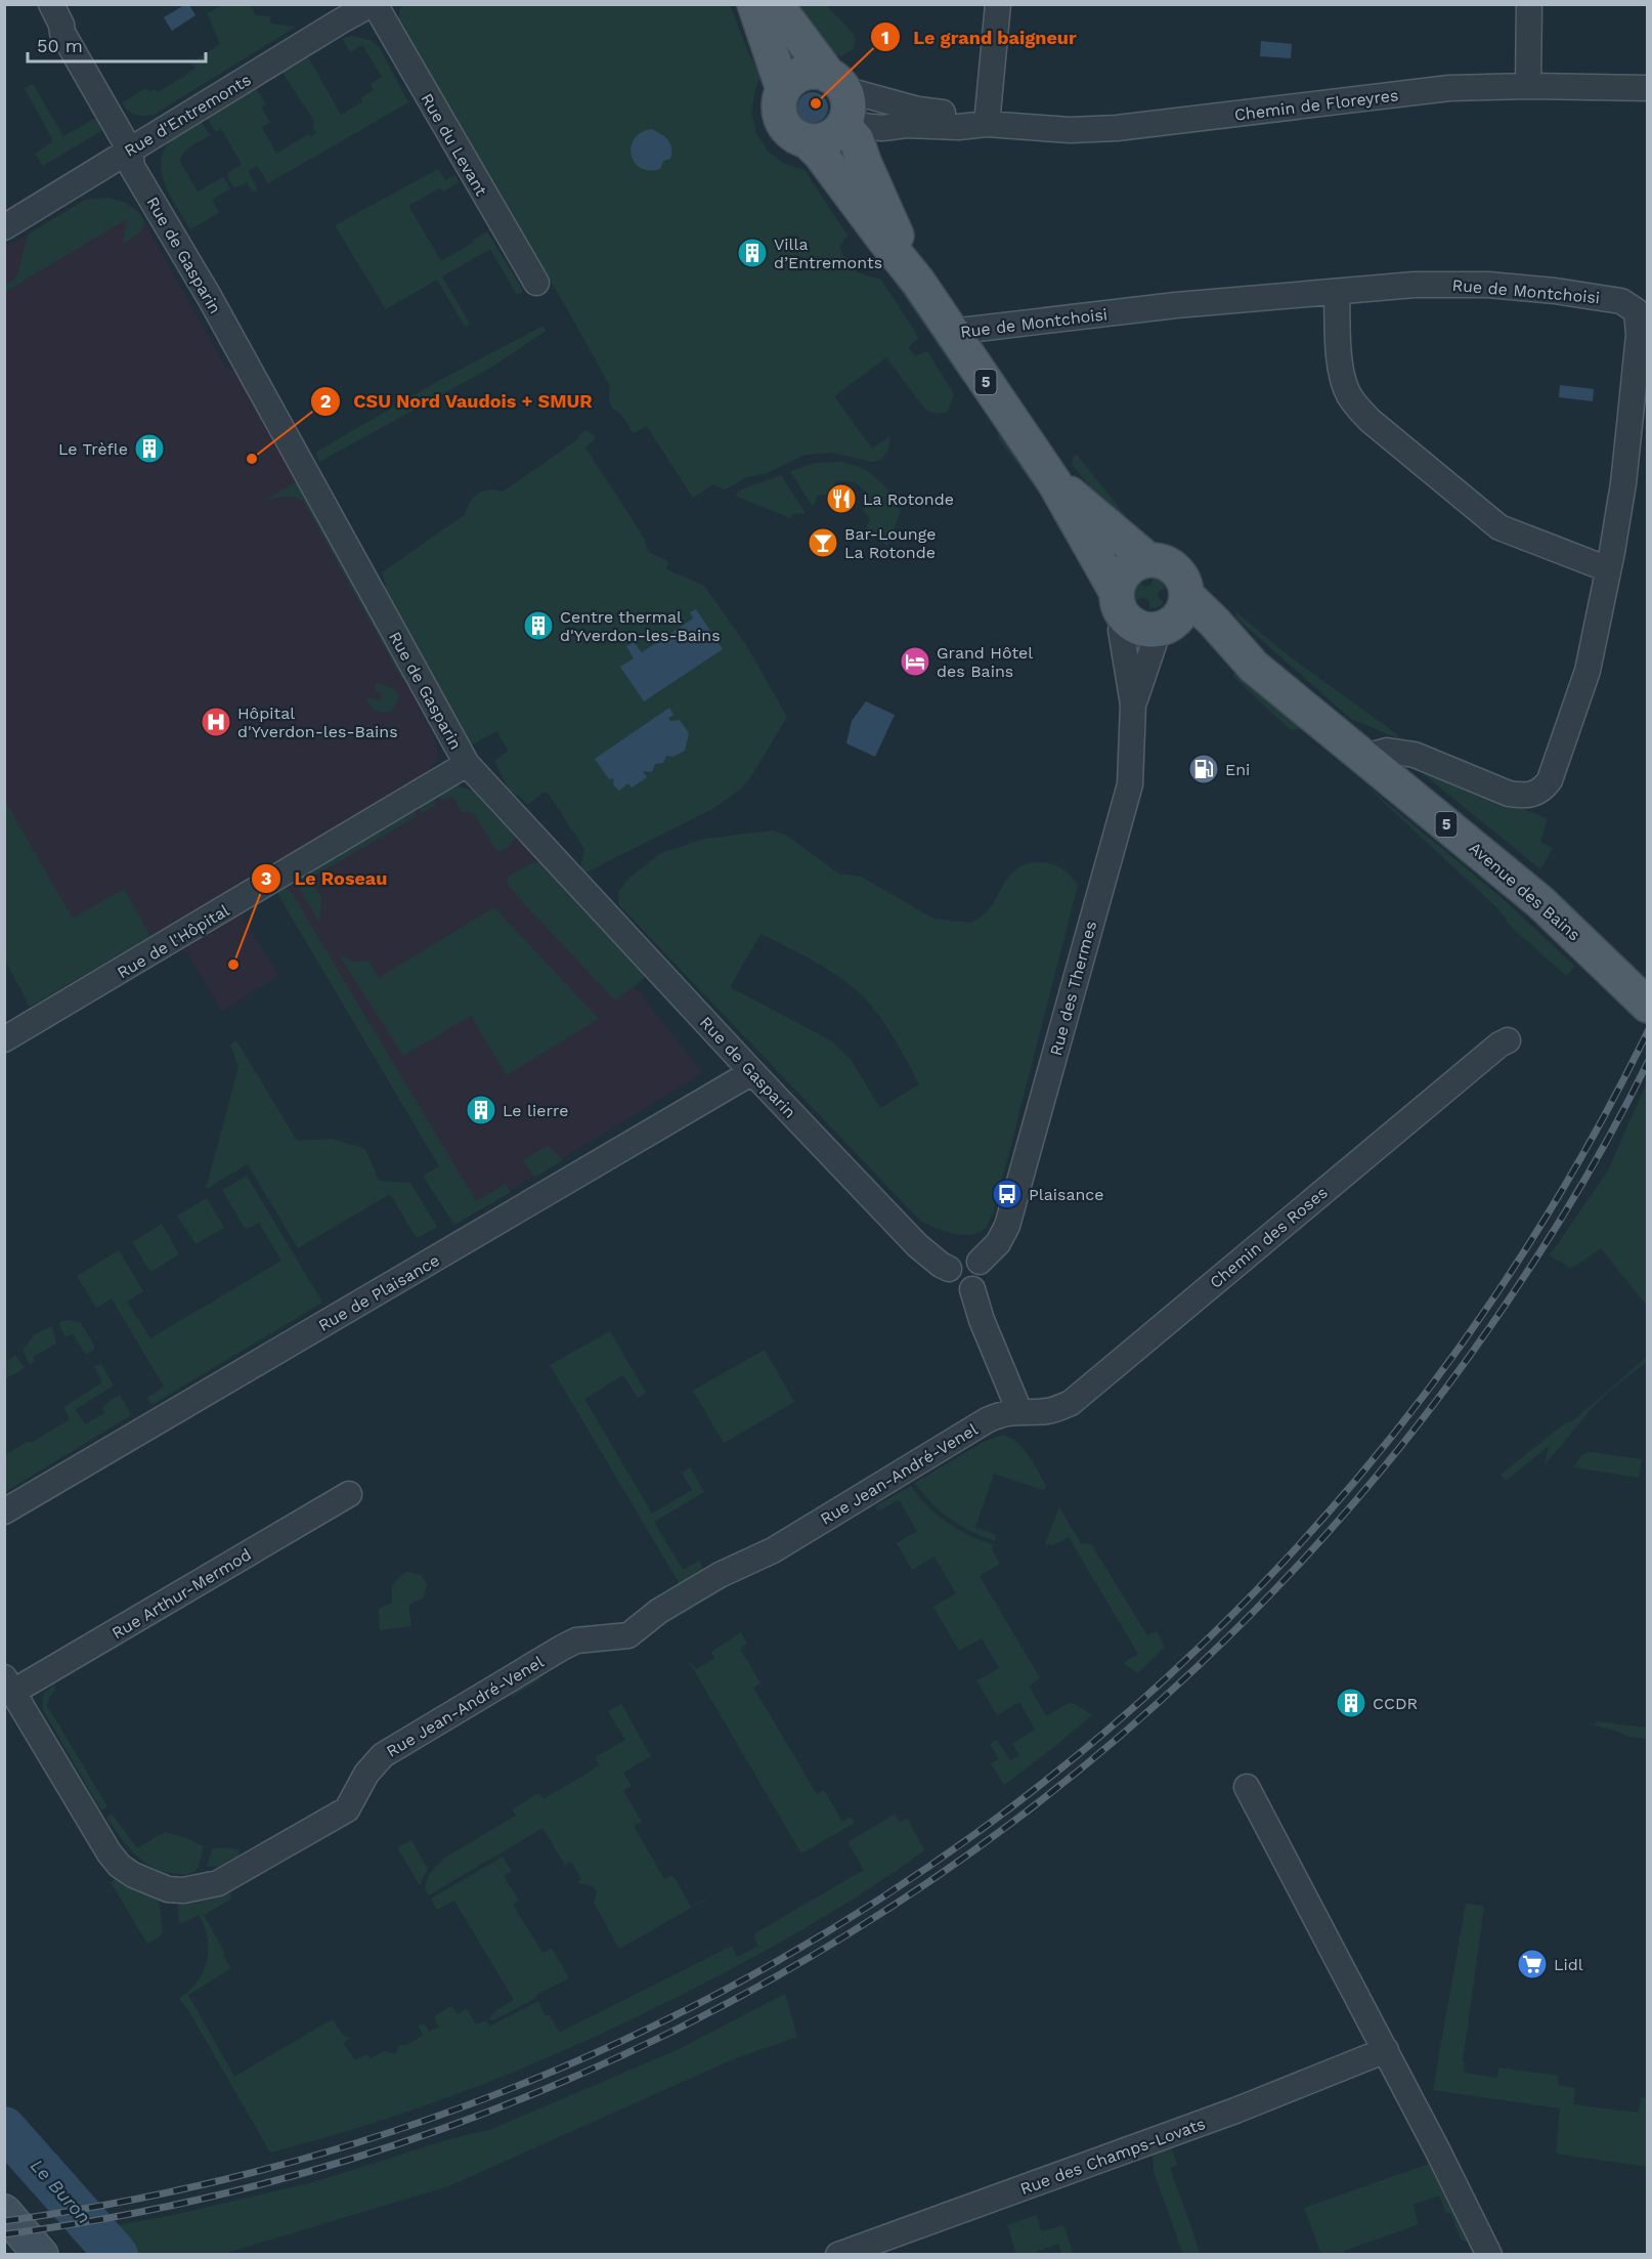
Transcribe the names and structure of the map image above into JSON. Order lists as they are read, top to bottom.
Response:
{
  "streets": {
    "main road": ["5", "Avenue des Bains"],
    "street": [
      "Chemin de Floreyres",
      "Rue d'Entremonts",
      "Rue du Levant",
      "Rue de Gasparin",
      "Rue de Montchoisi",
      "Rue de l'Hôpital",
      "Rue des Thermes",
      "Chemin des Roses",
      "Rue de Plaisance",
      "Rue Jean-André-Venel",
      "Rue Arthur-Mermod",
      "Rue des Champs-Lovats"
    ]
  },
  "crossings": [
    ["Chemin de Floreyres", "5"],
    ["Rue d'Entremonts", "Rue du Levant"],
    ["Rue d'Entremonts", "Rue de Gasparin"],
    ["Rue de Gasparin", "Rue de l'Hôpital"],
    ["Rue de Gasparin", "Rue des Thermes"],
    ["Rue de Gasparin", "Rue de Plaisance"],
    ["Rue de Montchoisi", "5"],
    ["Rue de Montchoisi", "Avenue des Bains"],
    ["5", "Avenue des Bains"],
    ["5", "Rue des Thermes"],
    ["Chemin des Roses", "Rue Jean-André-Venel"],
    ["Rue Jean-André-Venel", "Rue Arthur-Mermod"]
  ],
  "water": ["Le Buron"],
  "places": {
    "other": ["Le grand baigneur", "CSU Nord Vaudois + SMUR", "Le Roseau"],
    "building": [
      "Villa d’Entremonts",
      "Le Trèfle",
      "Centre thermal d'Yverdon-les-Bains",
      "Le lierre",
      "CCDR"
    ],
    "restaurant": ["La Rotonde"],
    "bar": ["Bar-Lounge La Rotonde"],
    "hotel": ["Grand Hôtel des Bains"],
    "hospital": ["Hôpital d'Yverdon-les-Bains"],
    "fuel station": ["Eni"],
    "bus stop": ["Plaisance"],
    "supermarket": ["Lidl"]
  },
  "scale_bar": "50 m"
}
